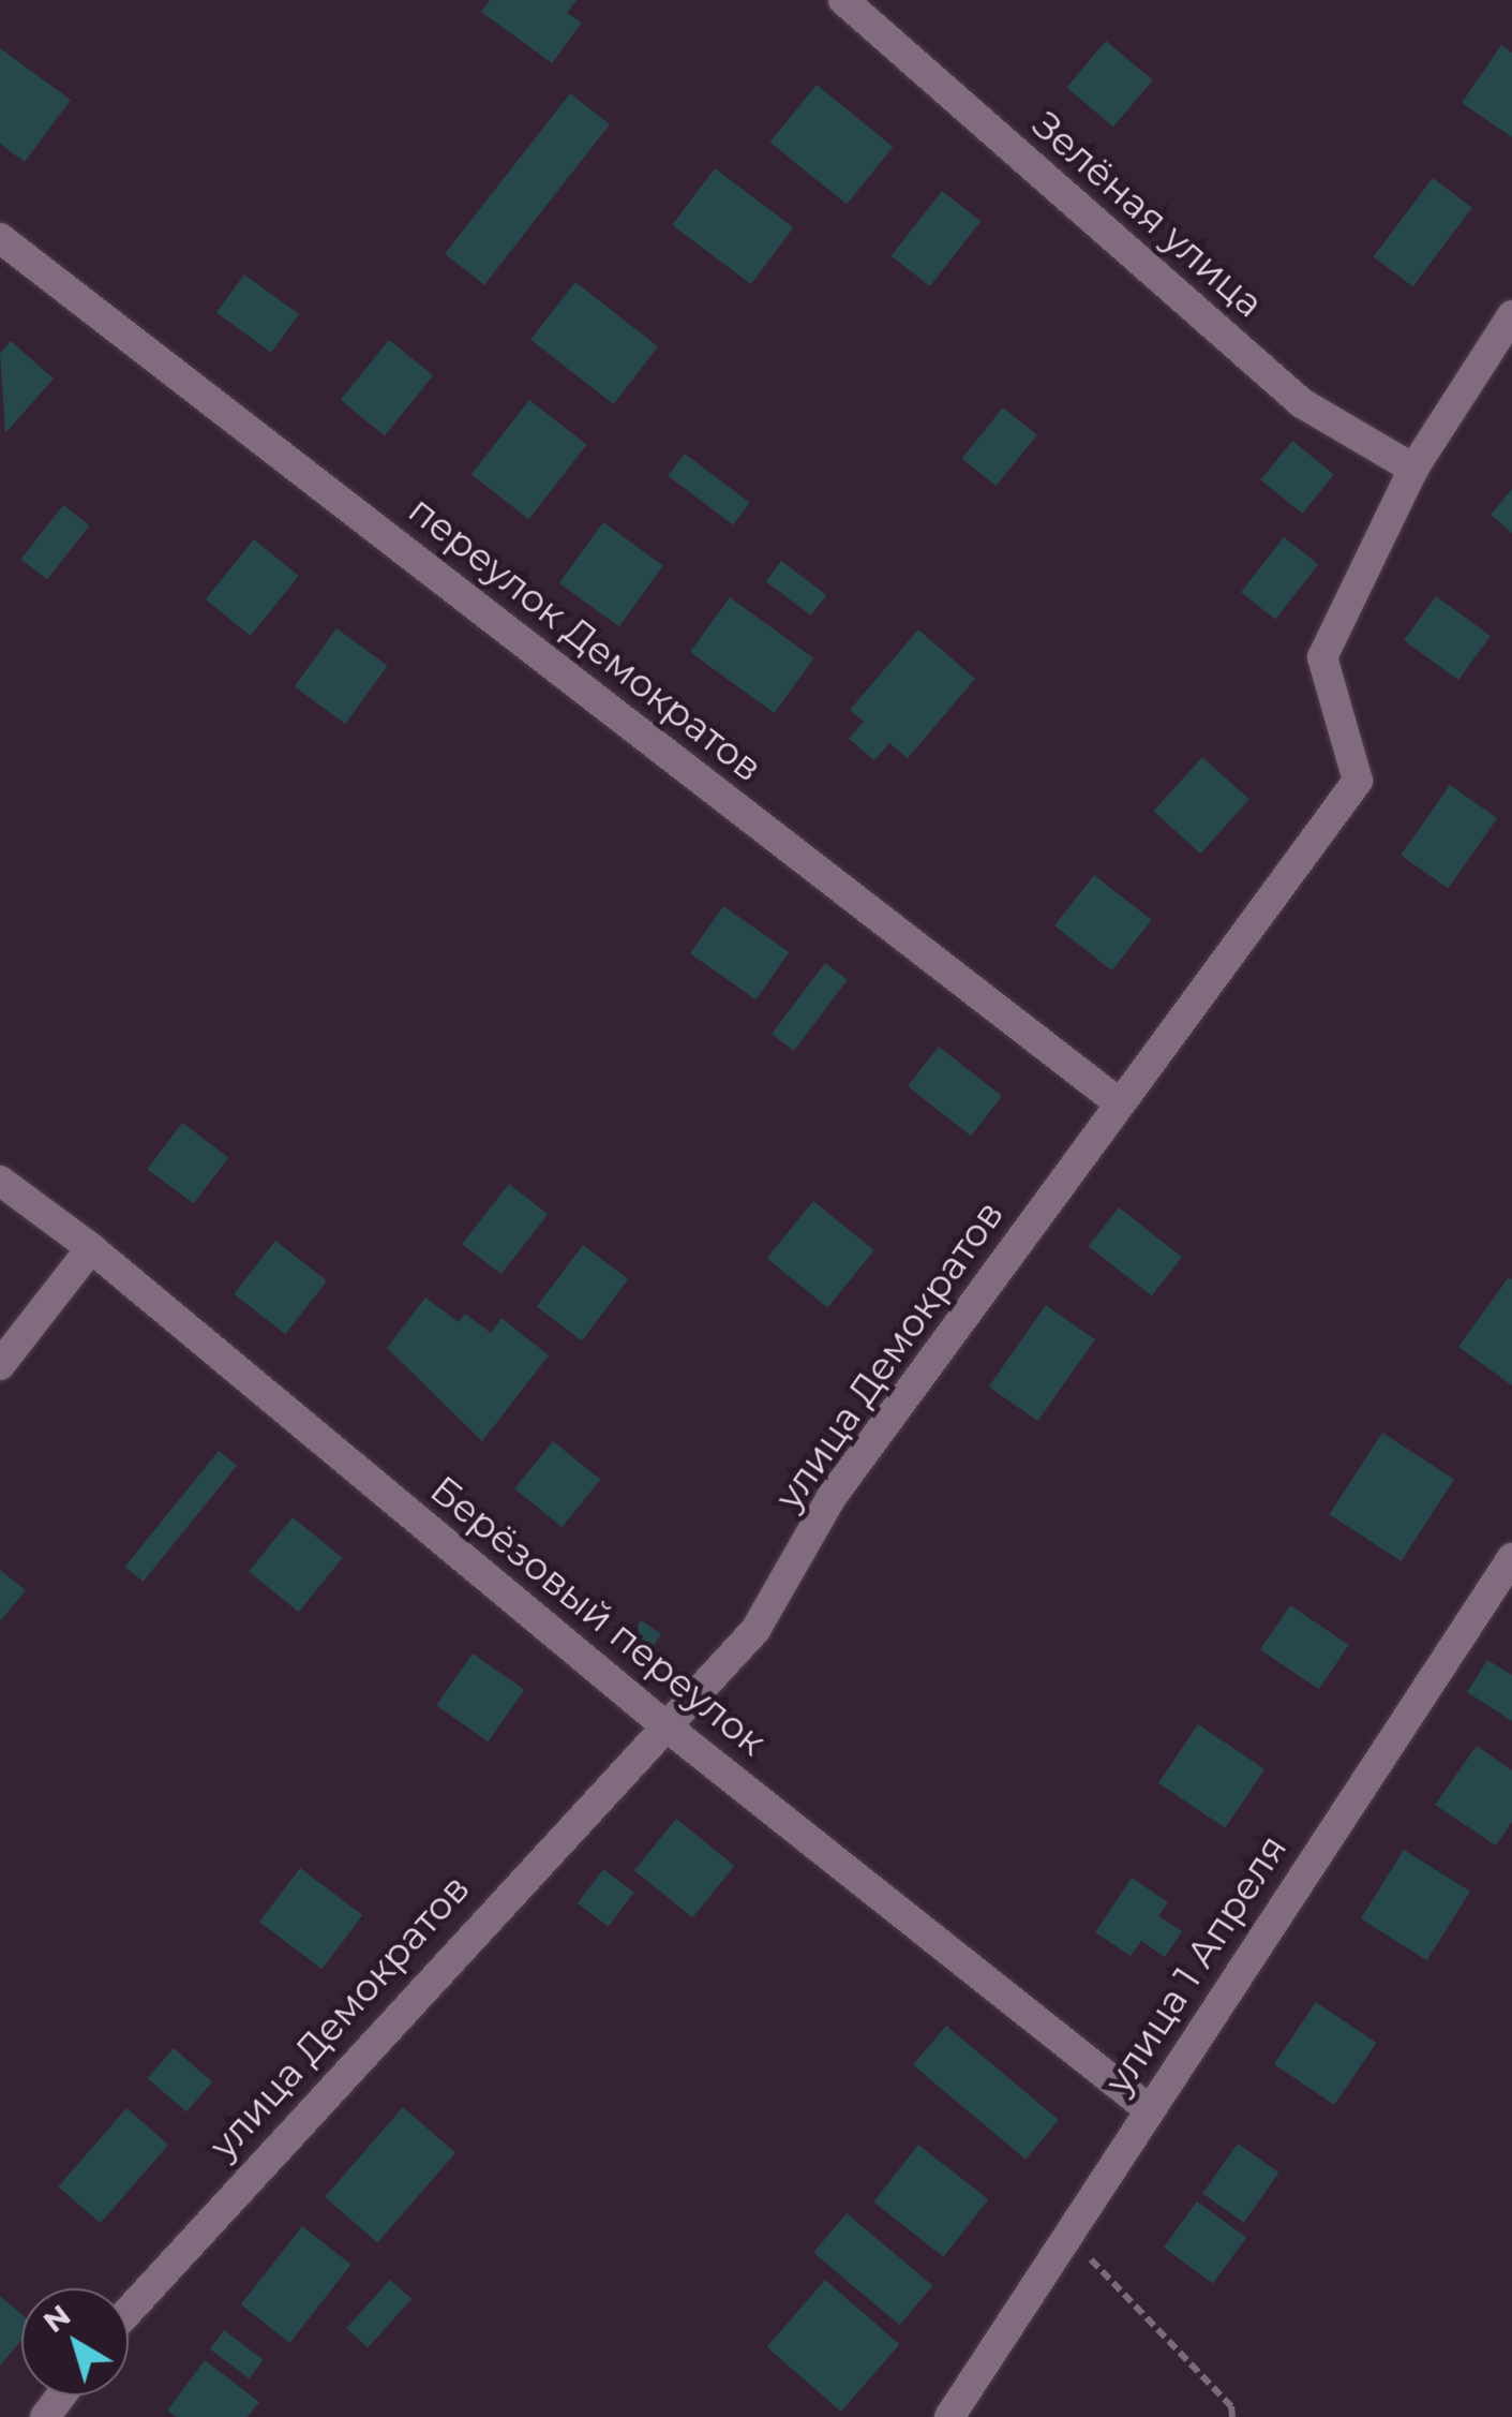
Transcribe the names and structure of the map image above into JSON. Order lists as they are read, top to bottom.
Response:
{
  "streets": {
    "street": [
      "Зелёная улица",
      "переулок Демократов",
      "улица Демократов",
      "Берёзовый переулок",
      "улица 1 Апреля"
    ]
  },
  "crossings": [
    ["Зелёная улица", "улица Демократов"],
    ["переулок Демократов", "улица Демократов"],
    ["улица Демократов", "Берёзовый переулок"],
    ["Берёзовый переулок", "улица 1 Апреля"]
  ],
  "north": "top left"
}
